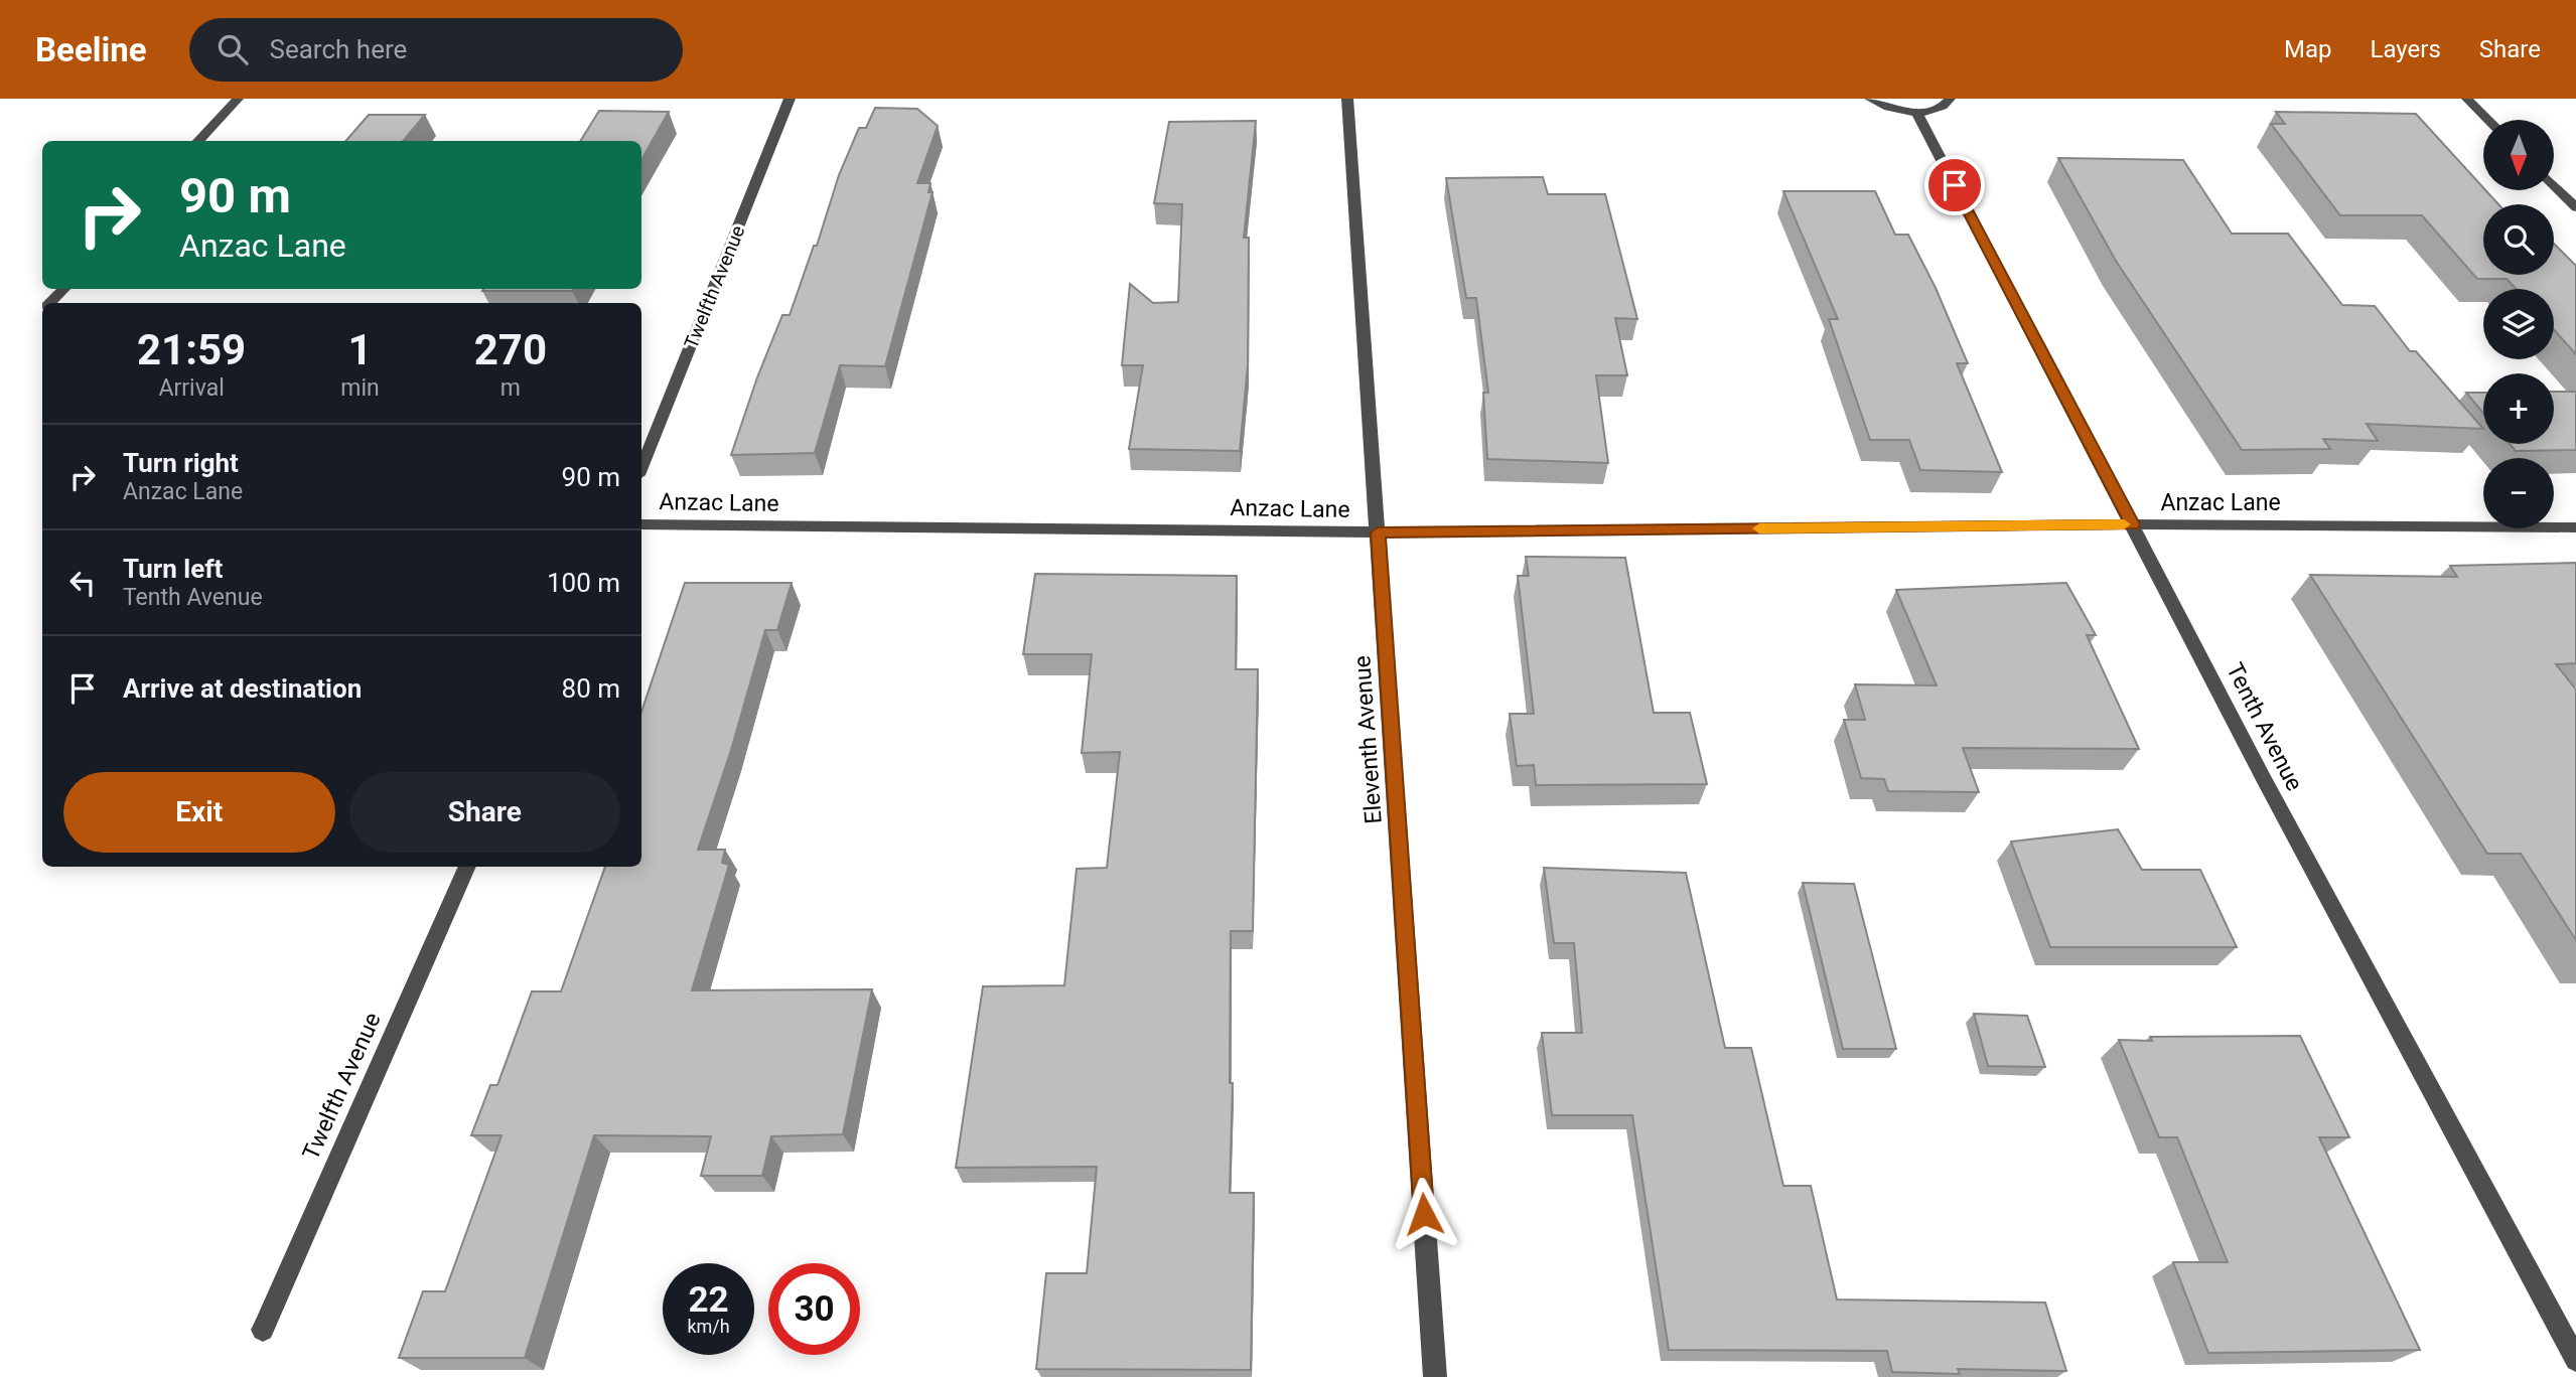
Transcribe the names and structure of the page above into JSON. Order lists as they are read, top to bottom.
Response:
{
  "streets": {
    "street": [
      "Twelfth Avenue",
      "Anzac Lane",
      "Tenth Avenue",
      "Eleventh Avenue"
    ]
  },
  "crossings": [
    ["Anzac Lane", "Tenth Avenue"],
    ["Anzac Lane", "Eleventh Avenue"]
  ],
  "north": "bottom",
  "page": {
    "header": "Beeline",
    "search": "Search here",
    "nav": ["Map", "Layers", "Share"],
    "map_buttons": ["+", "−"],
    "turn": ["90 m", "Anzac Lane"],
    "eta": [
      "21:59",
      "Arrival",
      "1",
      "min",
      "270",
      "m"
    ],
    "list": [
      {
        "name": "Turn right",
        "note": "Anzac Lane",
        "value": "90 m"
      },
      {
        "name": "Turn left",
        "note": "Tenth Avenue",
        "value": "100 m"
      },
      {
        "name": "Arrive at destination",
        "value": "80 m"
      }
    ],
    "buttons": ["Exit", "Share"],
    "speed": "22 km/h",
    "limit": "30"
  }
}
